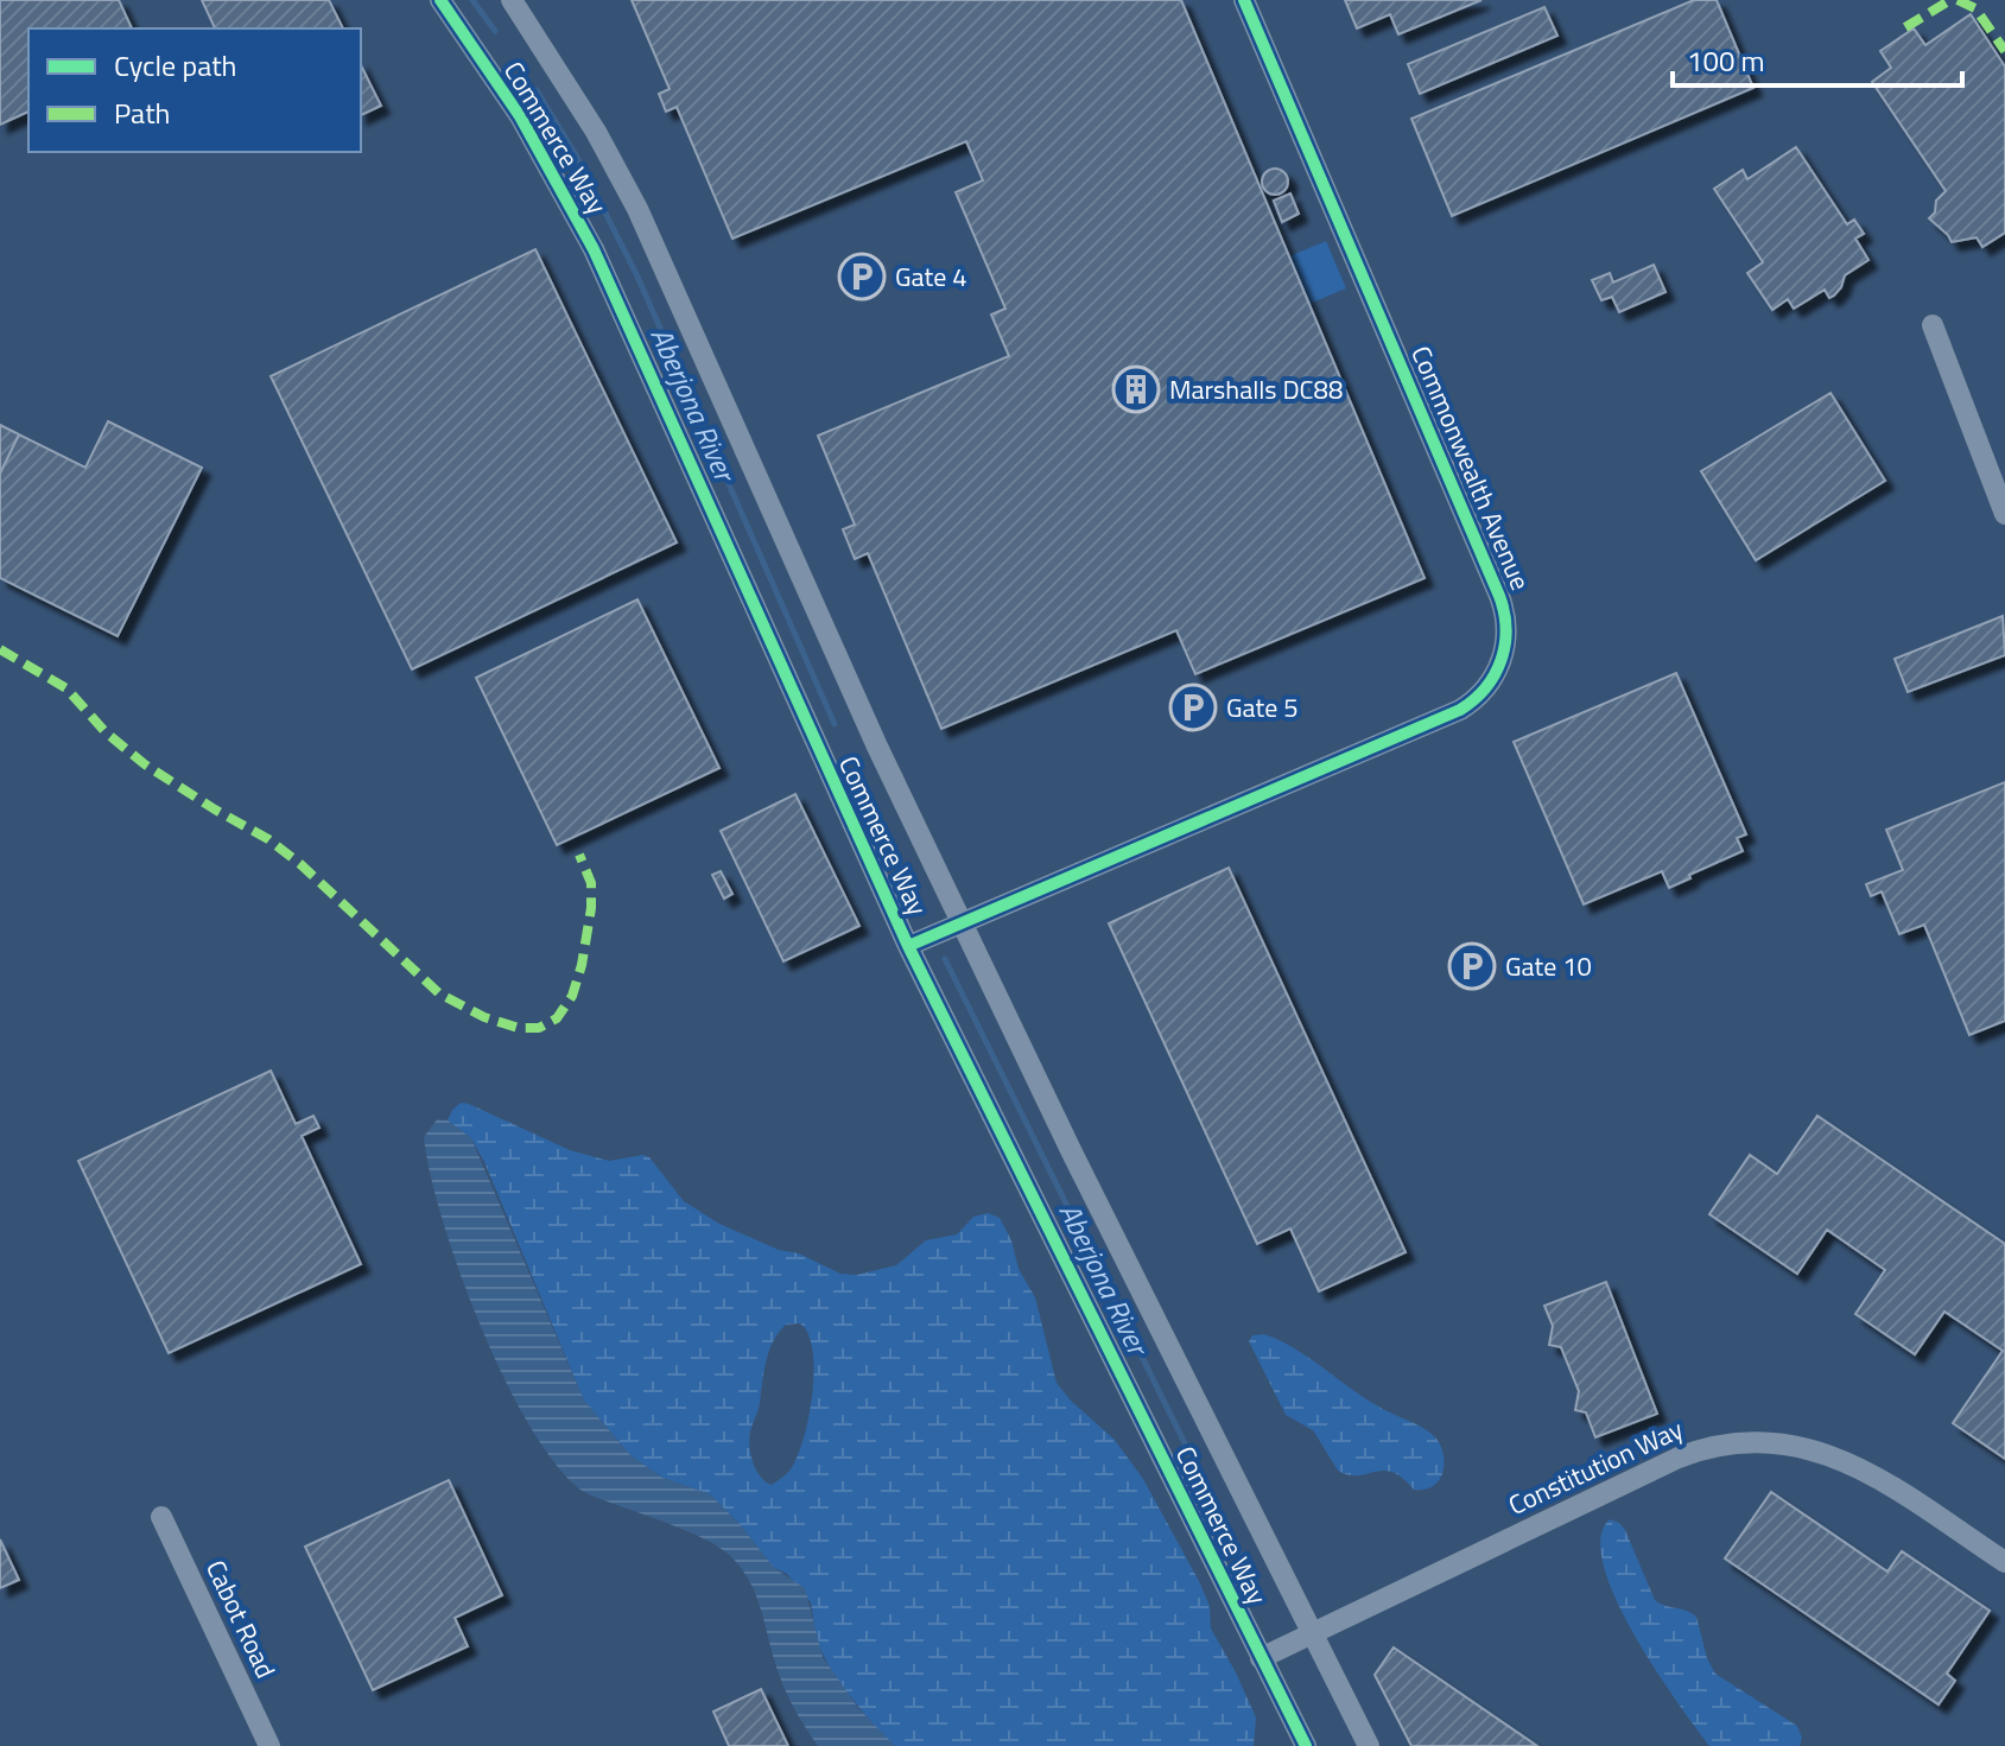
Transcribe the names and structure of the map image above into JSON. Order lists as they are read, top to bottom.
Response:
{
  "streets": {
    "street": [
      "Commerce Way",
      "Commonwealth Avenue",
      "Constitution Way",
      "Cabot Road"
    ]
  },
  "crossings": [
    ["Commerce Way", "Commonwealth Avenue"],
    ["Commerce Way", "Constitution Way"]
  ],
  "water": ["Aberjona River"],
  "places": {
    "parking": ["Gate 4", "Gate 5", "Gate 10"],
    "building": ["Marshalls DC88"]
  },
  "legend": ["Cycle path", "Path"],
  "scale_bar": "100 m"
}
